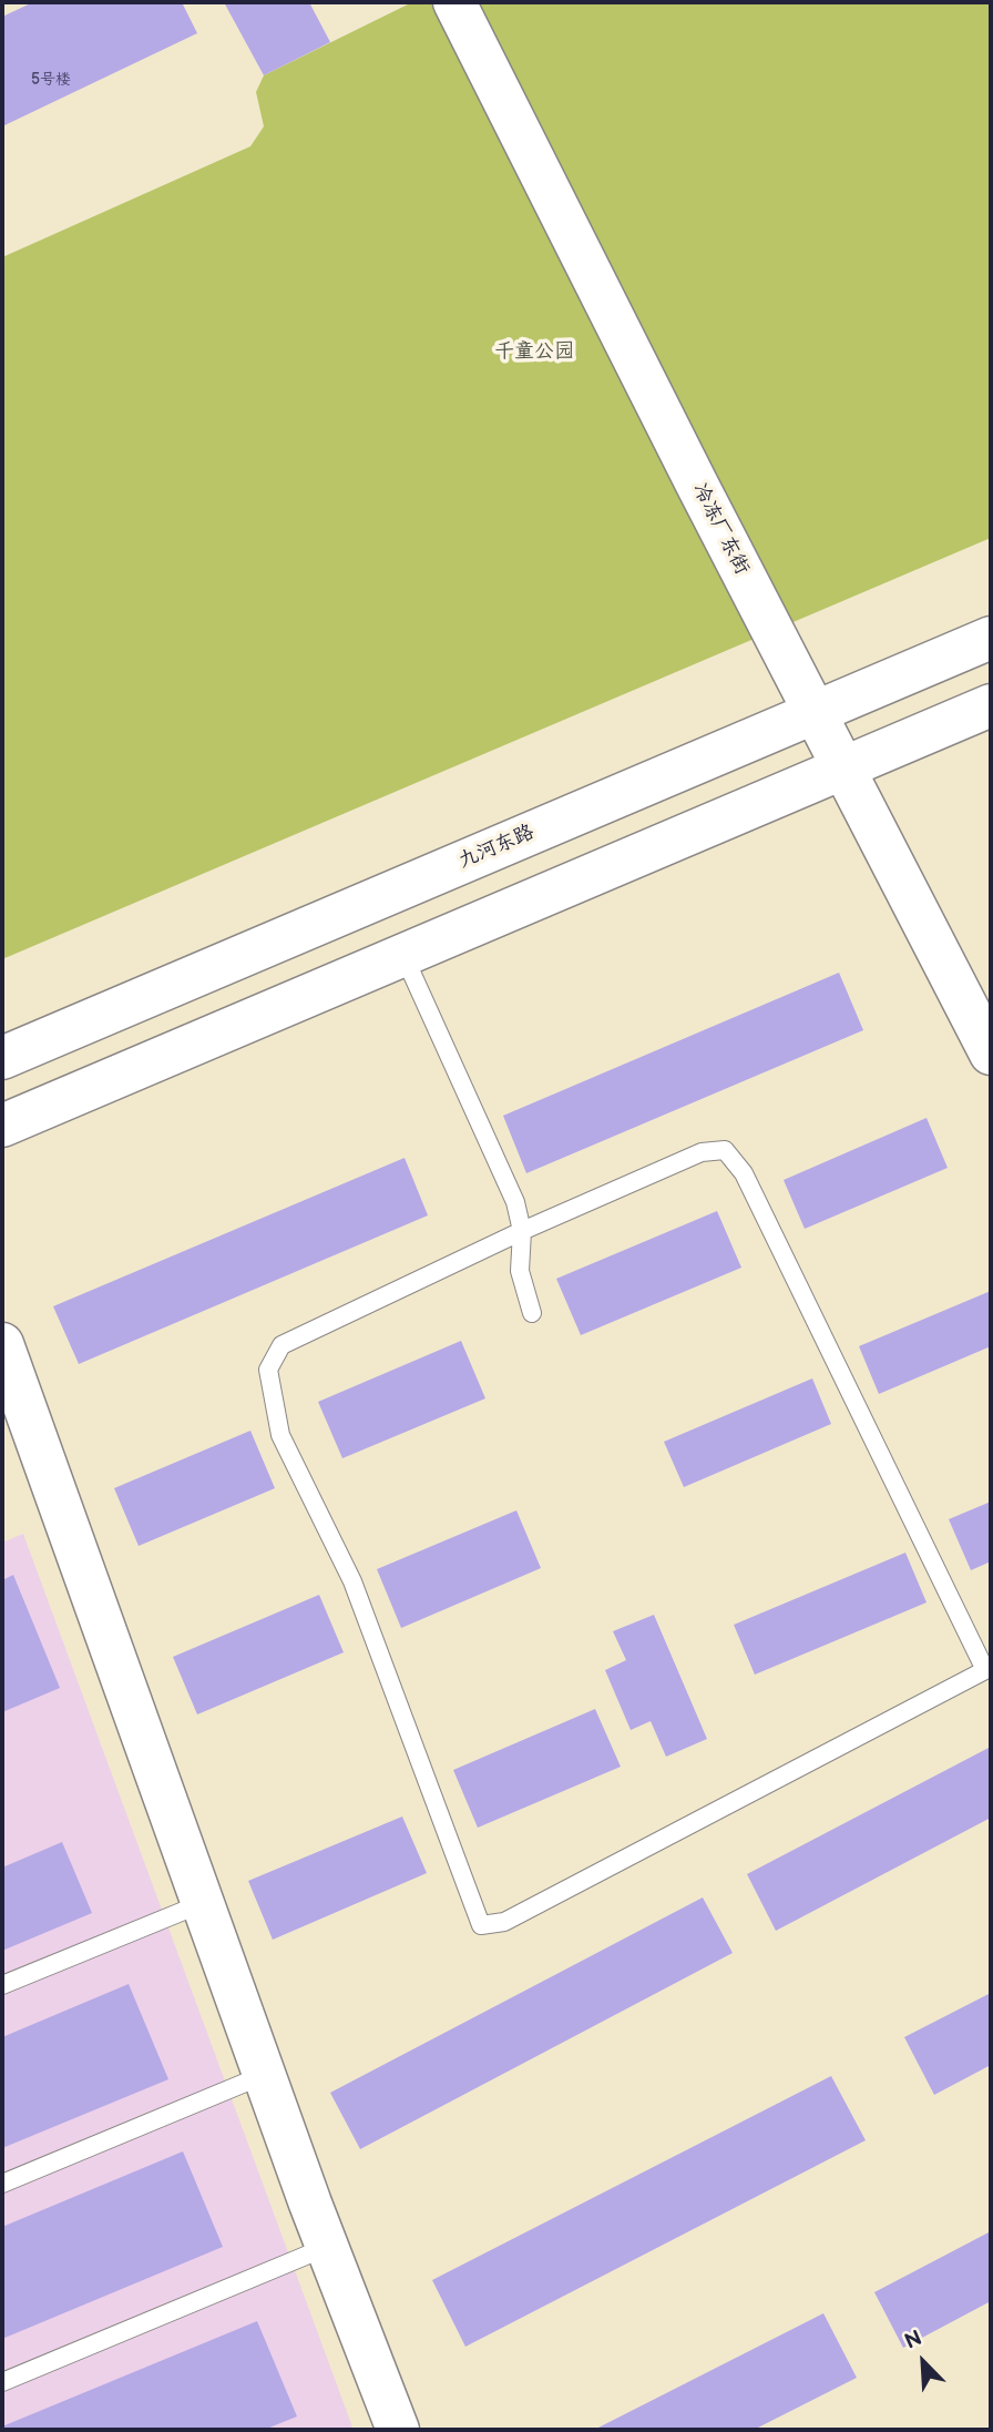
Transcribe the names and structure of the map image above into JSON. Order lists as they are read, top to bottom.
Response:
{
  "streets": {
    "main road": ["冷冻厂东街", "九河东路"]
  },
  "crossings": [
    ["冷冻厂东街", "九河东路"]
  ],
  "parks": ["千童公园"],
  "house_numbers": ["5号楼"],
  "north": "top left"
}
